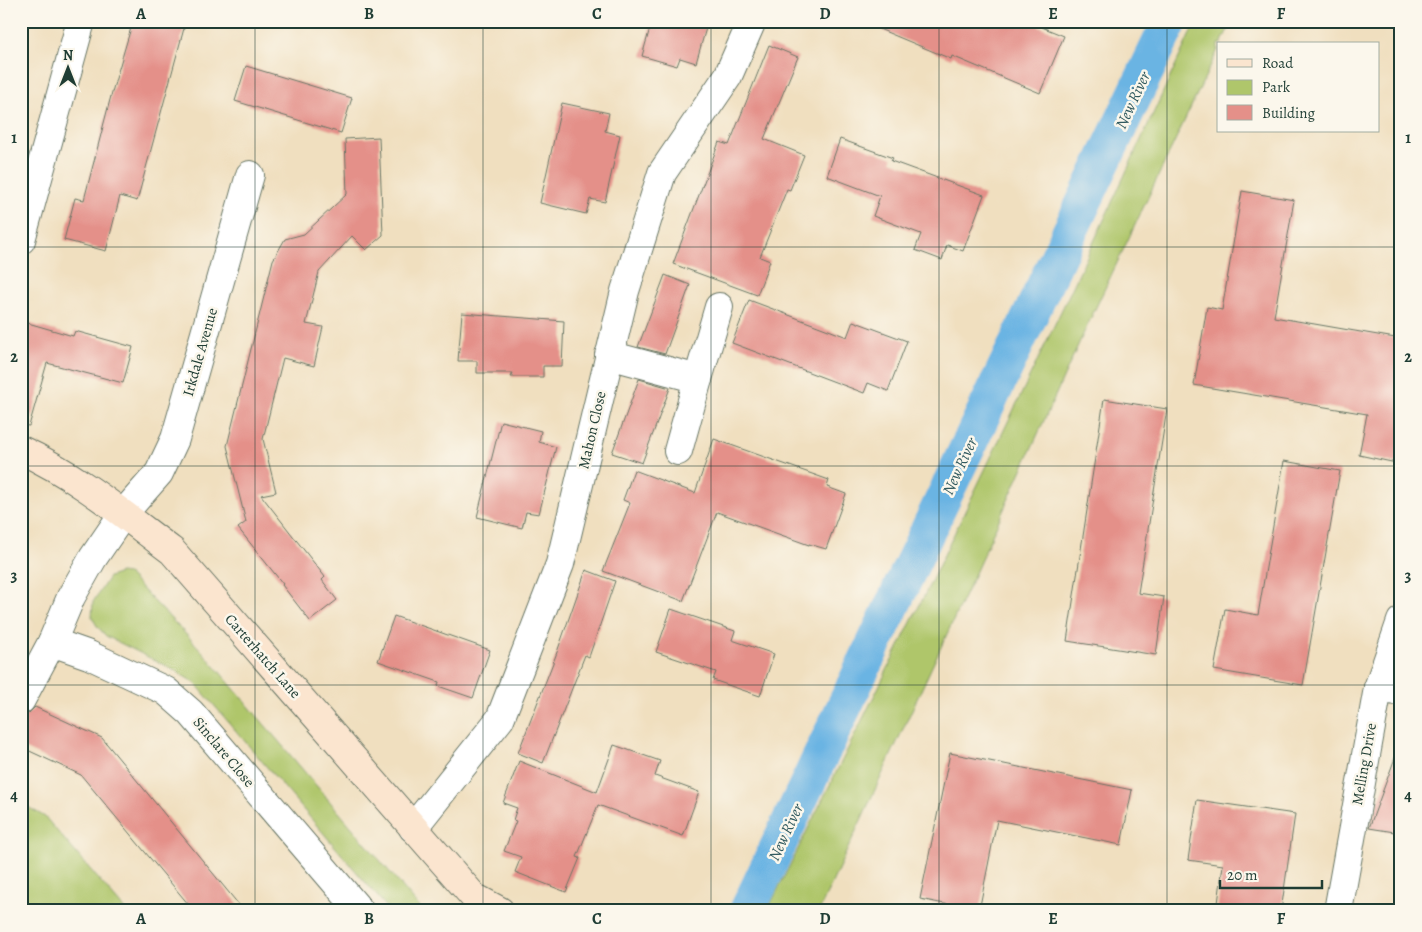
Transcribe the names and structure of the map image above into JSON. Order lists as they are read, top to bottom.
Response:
{
  "streets": {
    "street": [
      "Irkdale Avenue",
      "Mahon Close",
      "Carterhatch Lane",
      "Sinclare Close",
      "Melling Drive"
    ]
  },
  "crossings": [
    ["Irkdale Avenue", "Carterhatch Lane"],
    ["Mahon Close", "Carterhatch Lane"]
  ],
  "water": ["New River"],
  "legend": ["Road", "Park", "Building"],
  "scale_bar": "20 m",
  "north": "top",
  "grid": {
    "columns": [
      "A",
      "B",
      "C",
      "D",
      "E",
      "F"
    ],
    "rows": [
      "1",
      "2",
      "3",
      "4"
    ]
  }
}
